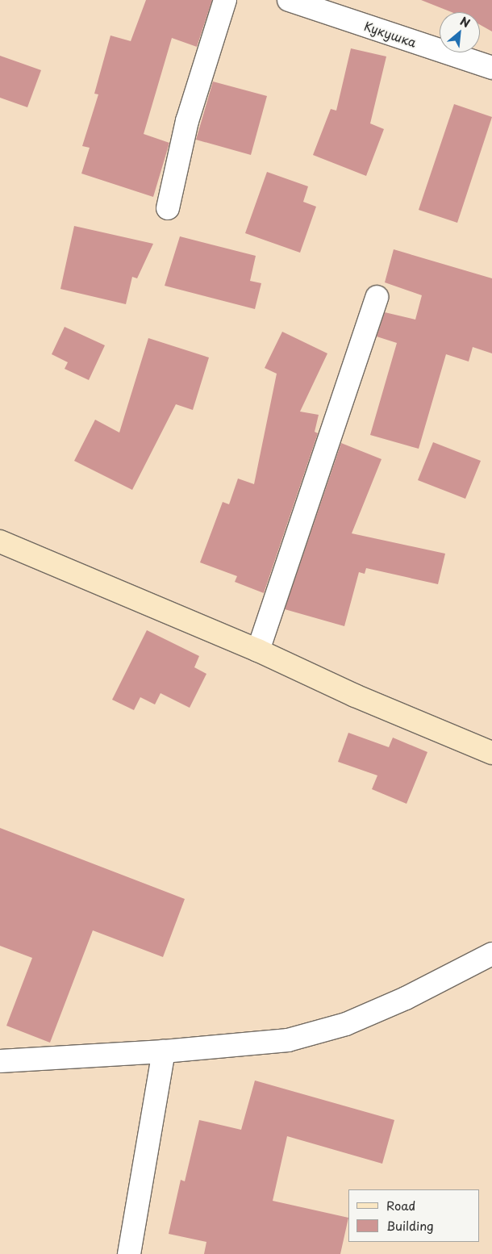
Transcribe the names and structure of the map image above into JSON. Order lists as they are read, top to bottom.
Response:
{
  "streets": {
    "street": ["Кукушка"]
  },
  "legend": ["Road", "Building"],
  "north": "top right"
}
